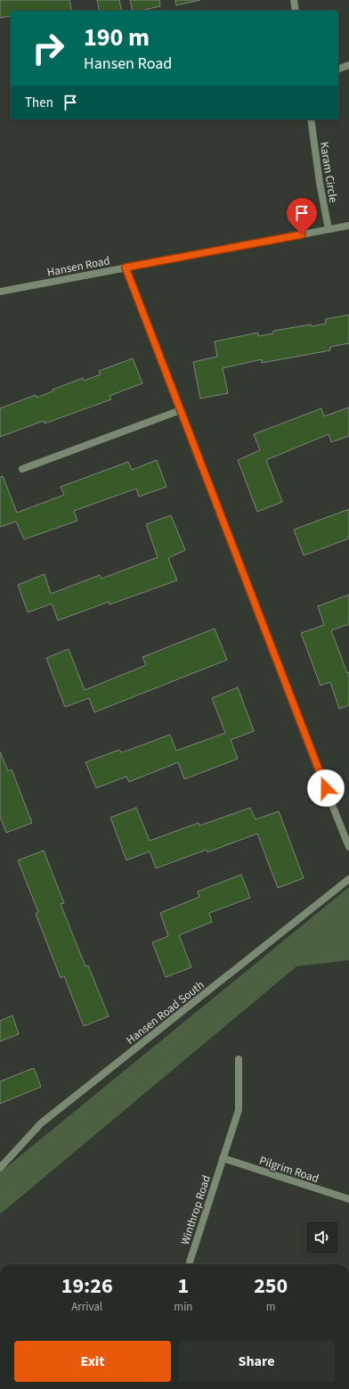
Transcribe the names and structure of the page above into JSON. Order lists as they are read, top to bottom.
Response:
{
  "streets": {
    "street": [
      "Karam Circle",
      "Hansen Road",
      "Hansen Road South",
      "Pilgrim Road",
      "Winthrop Road"
    ]
  },
  "crossings": [
    ["Karam Circle", "Hansen Road"],
    ["Pilgrim Road", "Winthrop Road"]
  ],
  "page": {
    "turn": ["190 m", "Hansen Road"],
    "then": "Then",
    "eta": [
      "19:26",
      "Arrival",
      "1",
      "min",
      "250",
      "m"
    ],
    "buttons": ["Exit", "Share"]
  }
}
